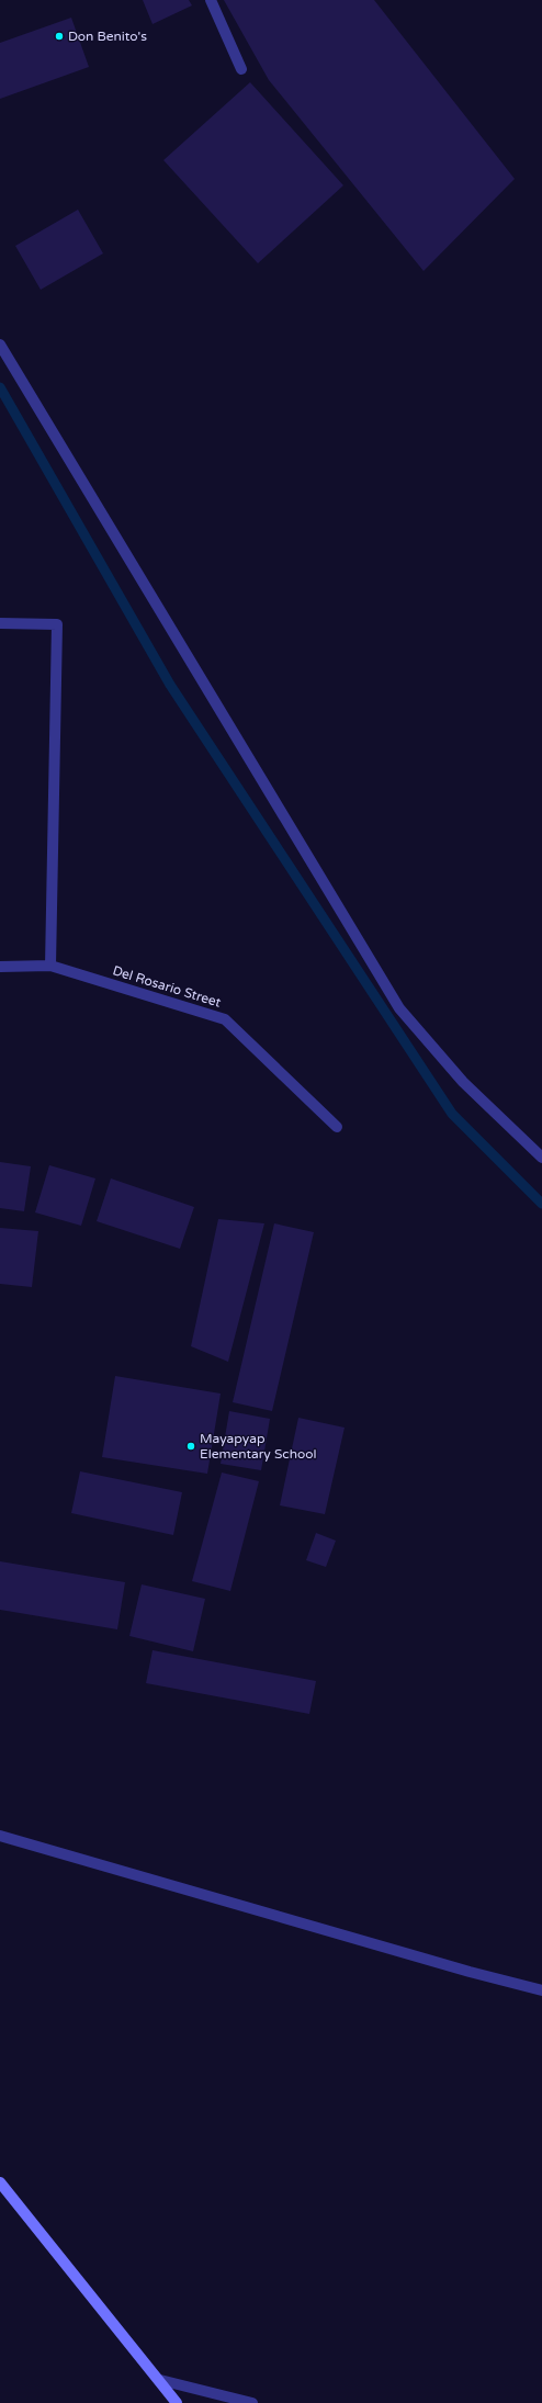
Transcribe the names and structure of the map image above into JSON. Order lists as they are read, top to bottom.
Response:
{
  "streets": {
    "street": ["Del Rosario Street"]
  },
  "places": ["Don Benito's", "Mayapyap Elementary School"]
}
